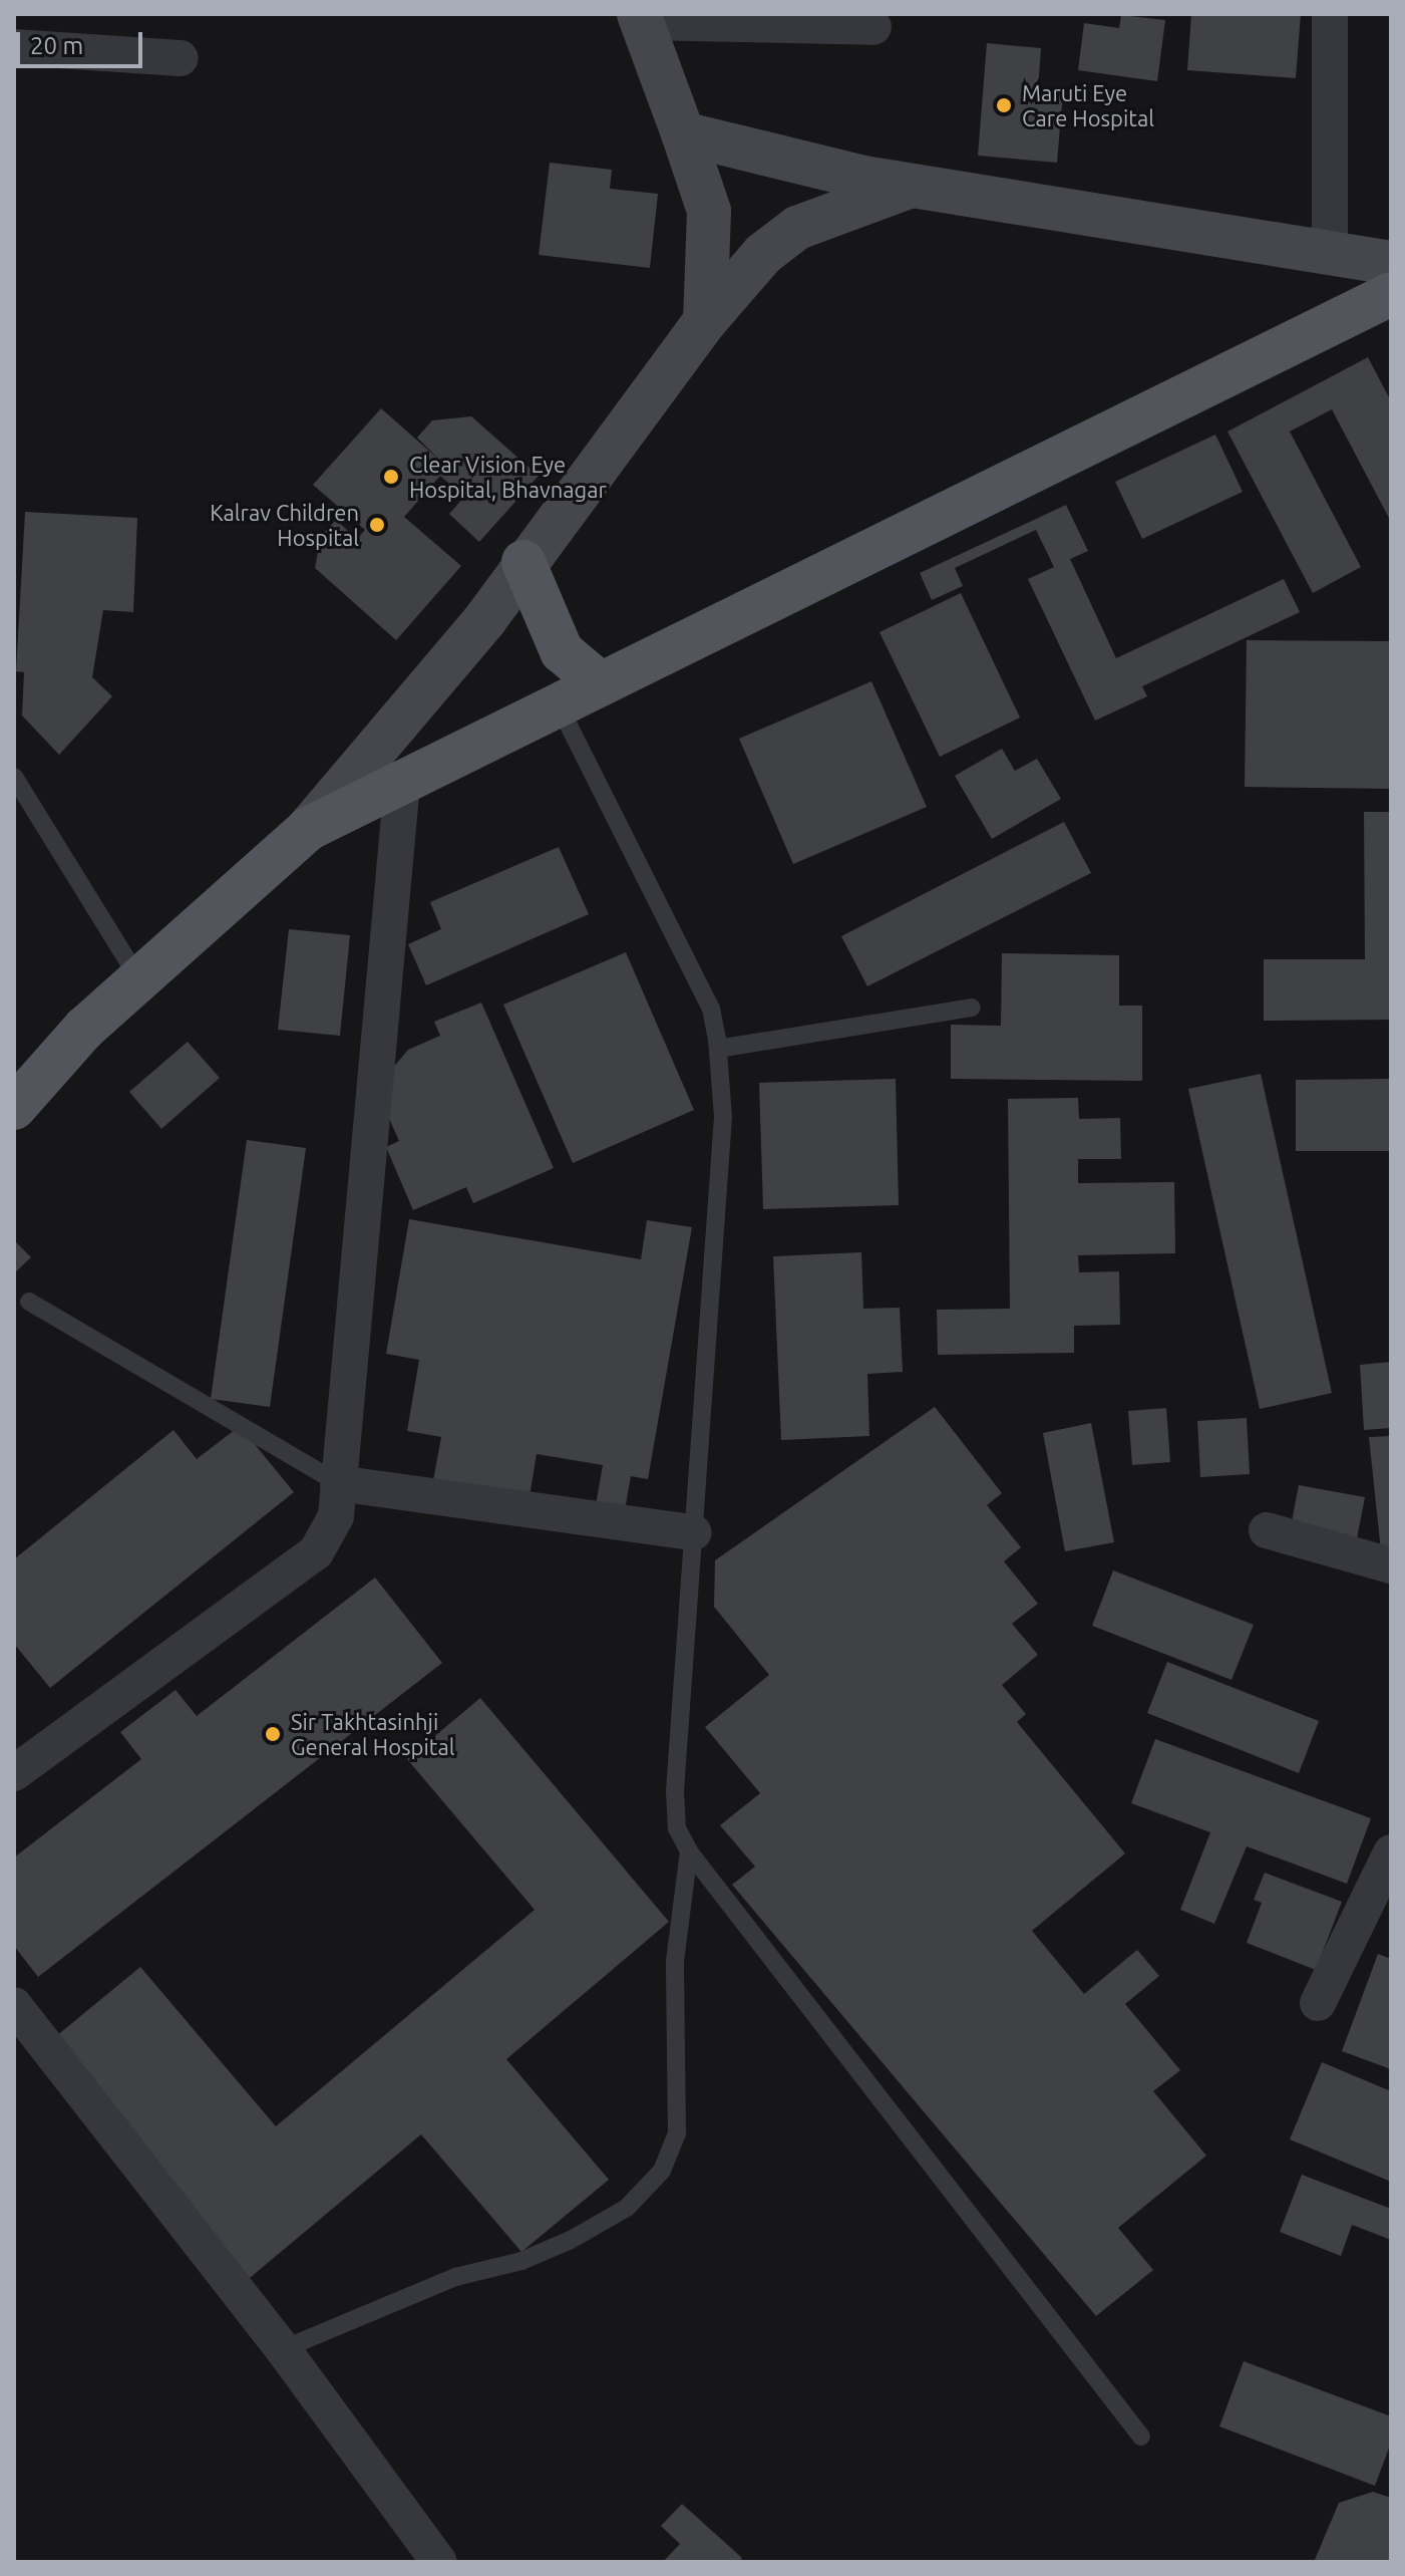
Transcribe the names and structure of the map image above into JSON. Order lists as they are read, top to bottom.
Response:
{
  "places": [
    "Maruti Eye Care Hospital",
    "Clear Vision Eye Hospital, Bhavnagar",
    "Kalrav Children Hospital",
    "Sir Takhtasinhji General Hospital"
  ],
  "scale_bar": "20 m"
}
